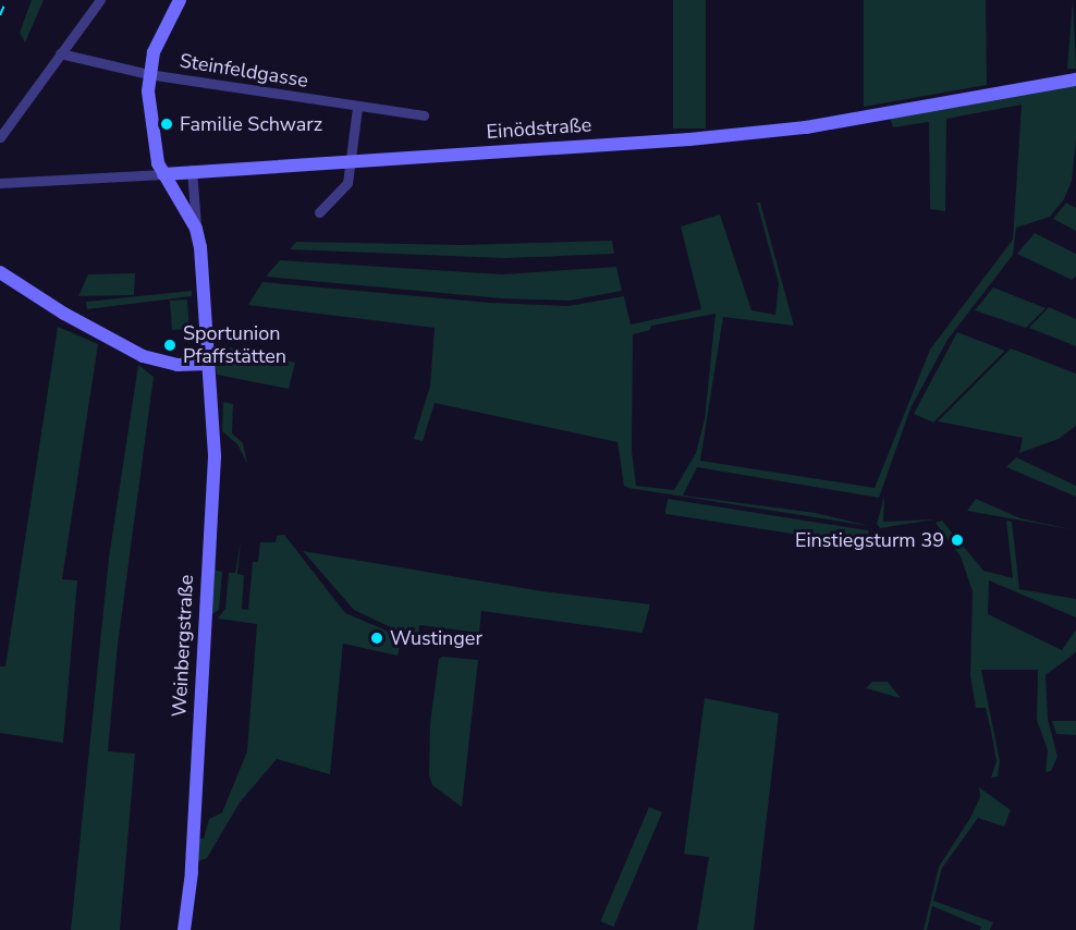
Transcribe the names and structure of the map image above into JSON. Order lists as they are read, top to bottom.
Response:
{
  "streets": {
    "street": ["Steinfeldgasse", "Einödstraße", "Weinbergstraße"]
  },
  "places": [
    "Familie Schwarz",
    "Sportunion Pfaffstätten",
    "Einstiegsturm 39",
    "Wustinger"
  ]
}
